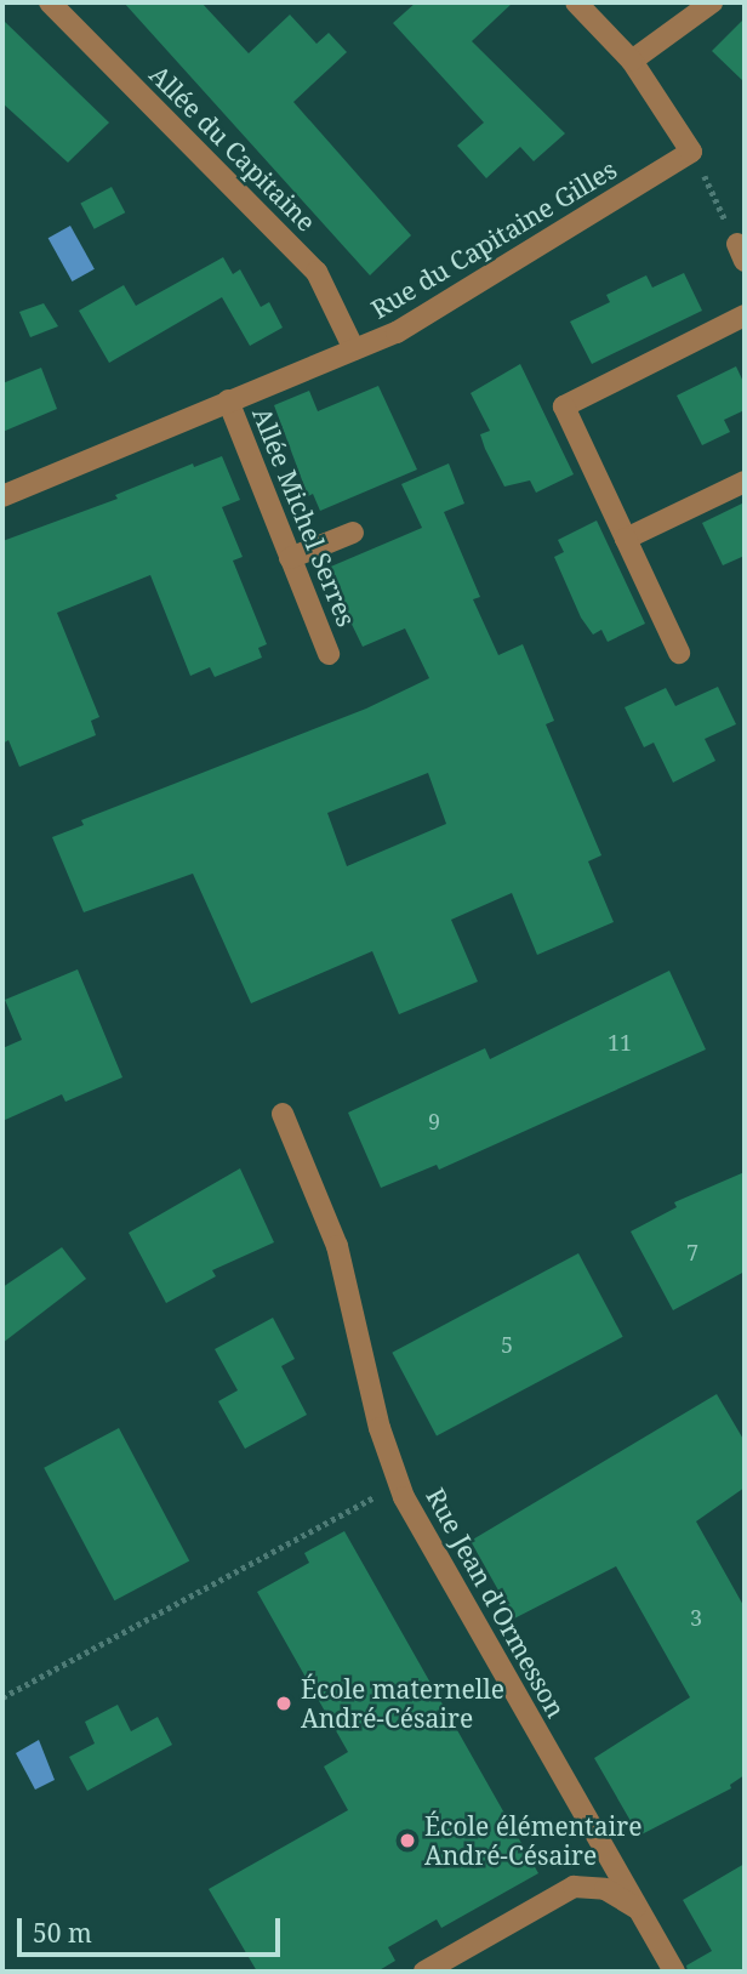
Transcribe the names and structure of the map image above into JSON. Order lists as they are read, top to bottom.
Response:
{
  "streets": {
    "street": [
      "Allée du Capitaine",
      "Rue du Capitaine Gilles",
      "Allée Michel Serres",
      "Rue Jean d'Ormesson"
    ]
  },
  "crossings": [
    ["Allée du Capitaine", "Rue du Capitaine Gilles"],
    ["Rue du Capitaine Gilles", "Allée Michel Serres"]
  ],
  "places": ["École maternelle André-Césaire", "École élémentaire André-Césaire"],
  "house_numbers": [
    "11",
    "9",
    "7",
    "5",
    "3"
  ],
  "scale_bar": "50 m"
}
